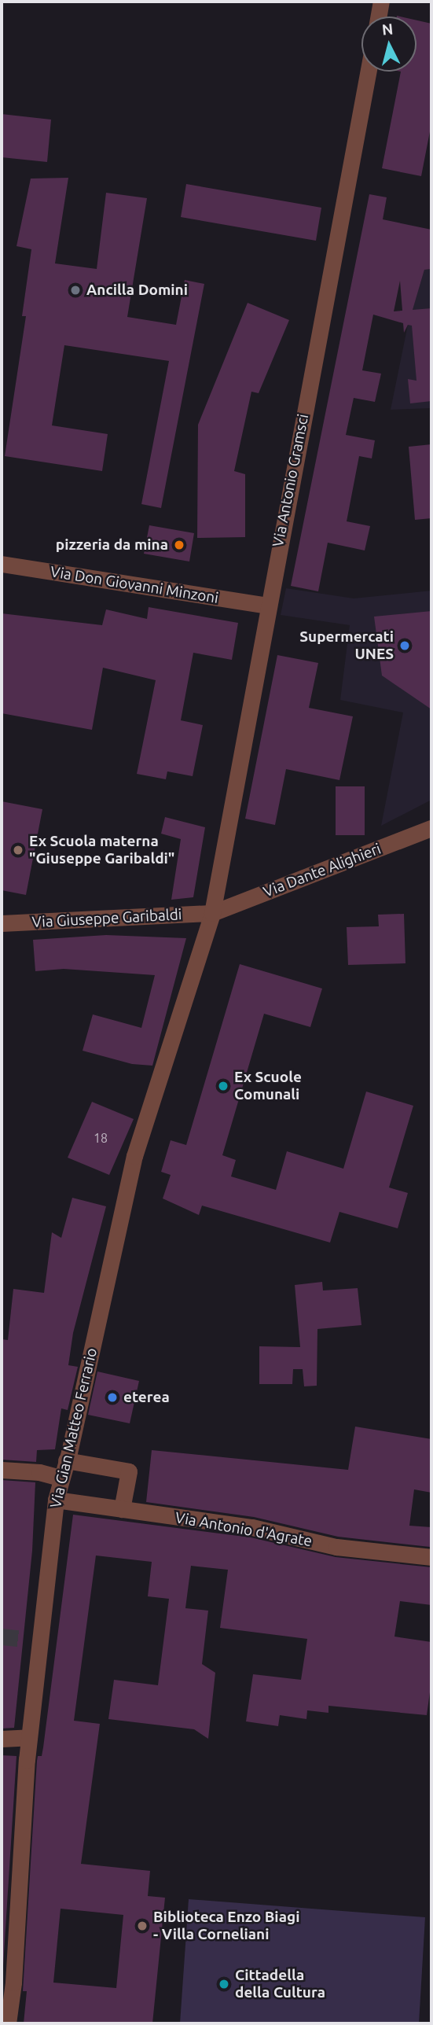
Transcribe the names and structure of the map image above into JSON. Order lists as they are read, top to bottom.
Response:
{
  "streets": {
    "street": [
      "Via Antonio Gramsci",
      "Via Don Giovanni Minzoni",
      "Via Dante Alighieri",
      "Via Giuseppe Garibaldi",
      "Via Gian Matteo Ferrario",
      "Via Antonio d'Agrate"
    ]
  },
  "crossings": [
    ["Via Antonio Gramsci", "Via Don Giovanni Minzoni"],
    ["Via Antonio Gramsci", "Via Dante Alighieri"],
    ["Via Antonio Gramsci", "Via Giuseppe Garibaldi"],
    ["Via Antonio Gramsci", "Via Gian Matteo Ferrario"],
    ["Via Dante Alighieri", "Via Giuseppe Garibaldi"],
    ["Via Dante Alighieri", "Via Gian Matteo Ferrario"],
    ["Via Giuseppe Garibaldi", "Via Gian Matteo Ferrario"],
    ["Via Gian Matteo Ferrario", "Via Antonio d'Agrate"]
  ],
  "places": [
    "Ancilla Domini",
    "pizzeria da mina",
    "Supermercati UNES",
    "Ex Scuola materna \"Giuseppe Garibaldi\"",
    "Ex Scuole Comunali",
    "eterea",
    "Biblioteca Enzo Biagi - Villa Corneliani",
    "Cittadella della Cultura"
  ],
  "house_numbers": ["18"],
  "north": "top"
}
